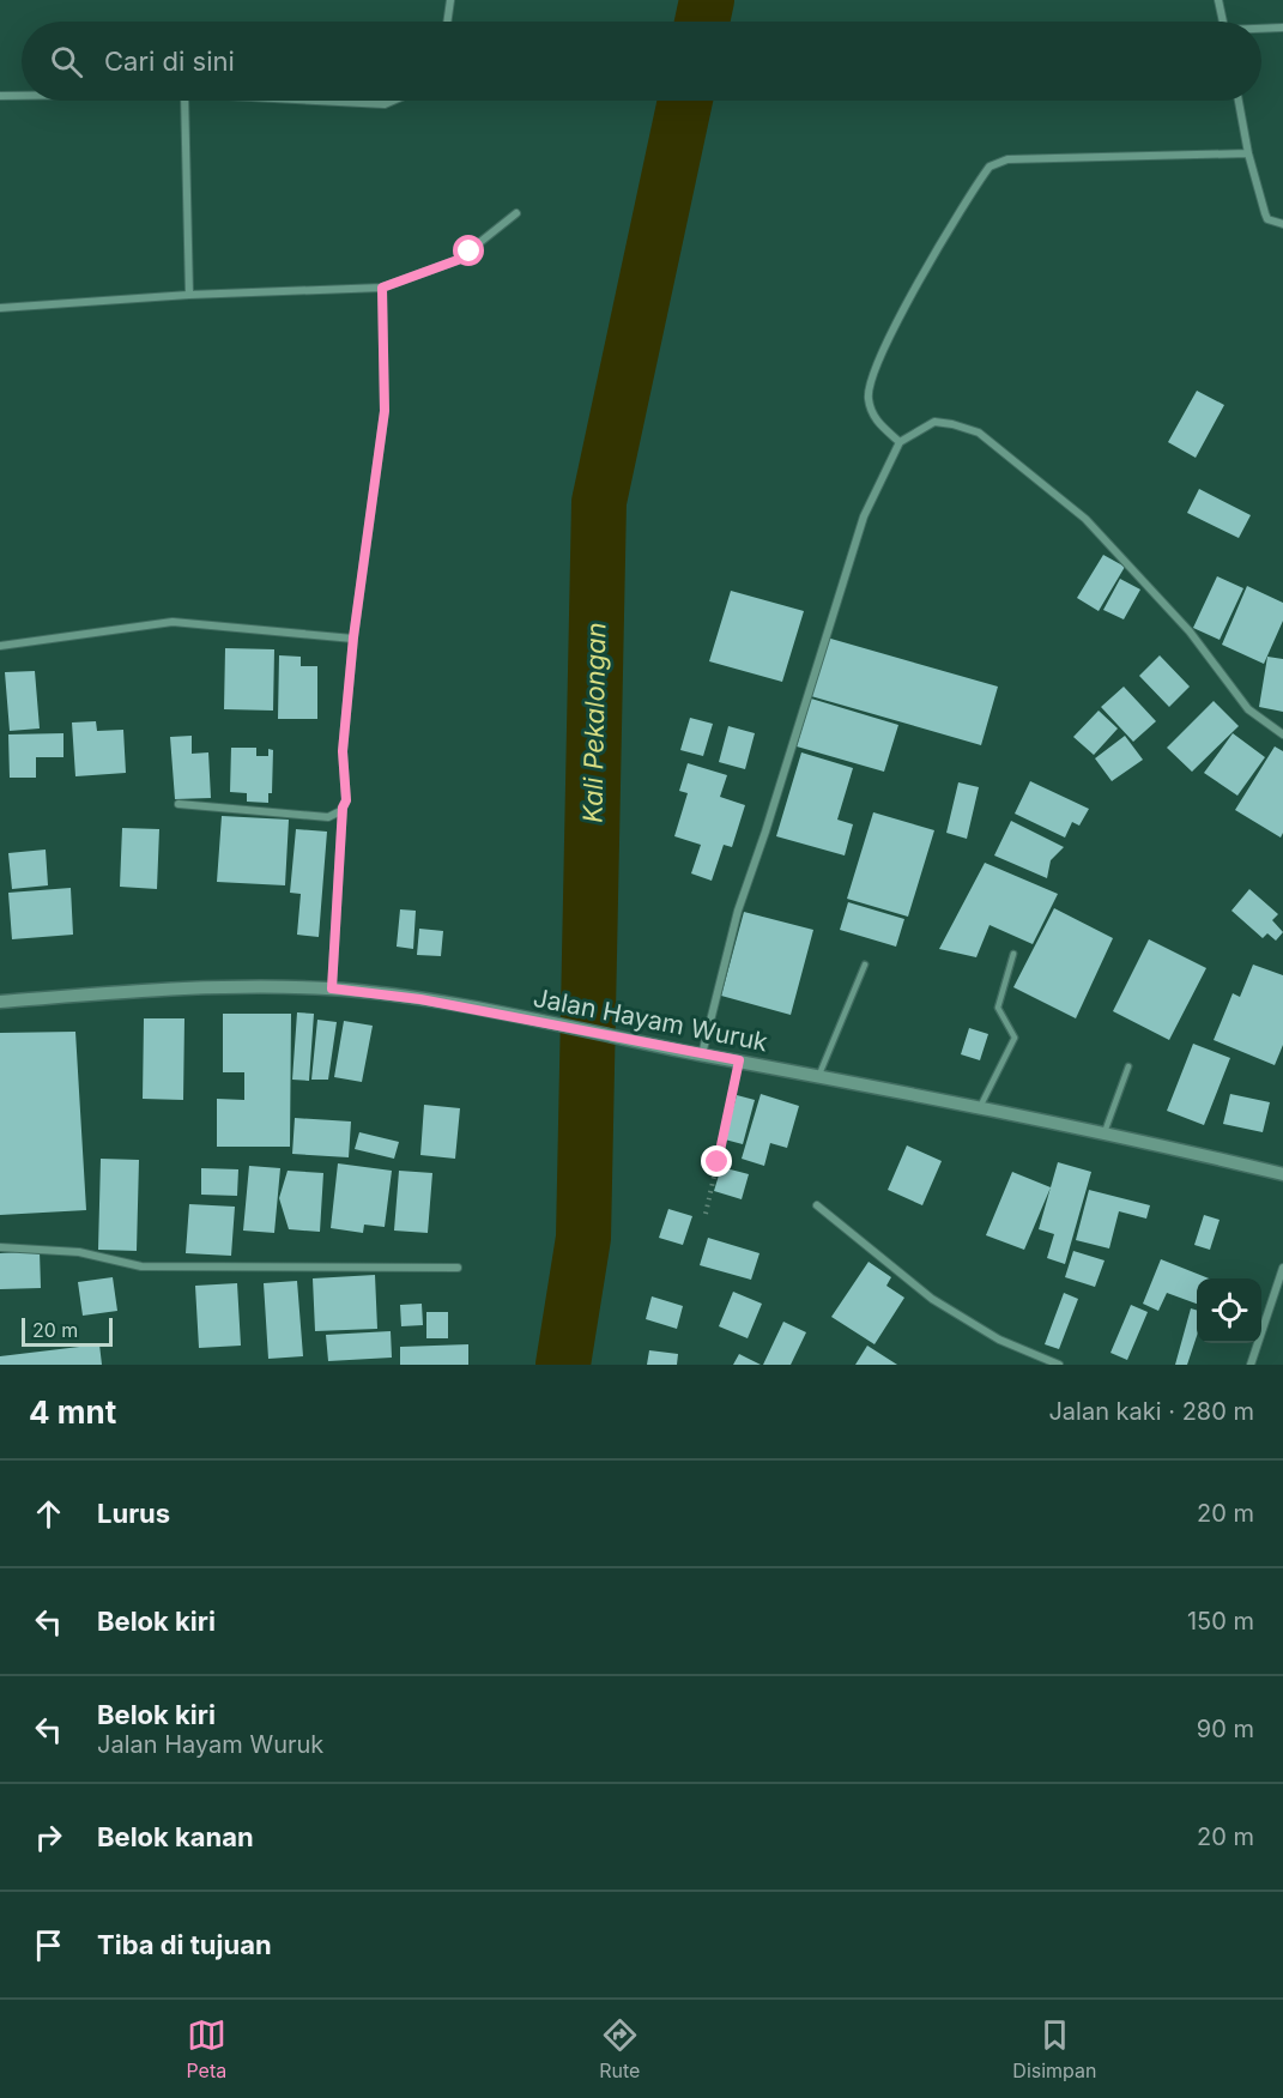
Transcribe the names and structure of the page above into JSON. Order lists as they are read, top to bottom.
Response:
{
  "streets": {
    "street": ["Jalan Hayam Wuruk"]
  },
  "water": ["Kali Pekalongan"],
  "scale_bar": "20 m",
  "page": {
    "search": "Cari di sini",
    "scale": "20 m",
    "heading": ["4 mnt", "Jalan kaki · 280 m"],
    "list": [
      ["Lurus", "20 m"],
      ["Belok kiri", "150 m"],
      ["Belok kiri", "Jalan Hayam Wuruk", "90 m"],
      ["Belok kanan", "20 m"],
      "Tiba di tujuan"
    ],
    "nav": ["Peta", "Rute", "Disimpan"]
  }
}
